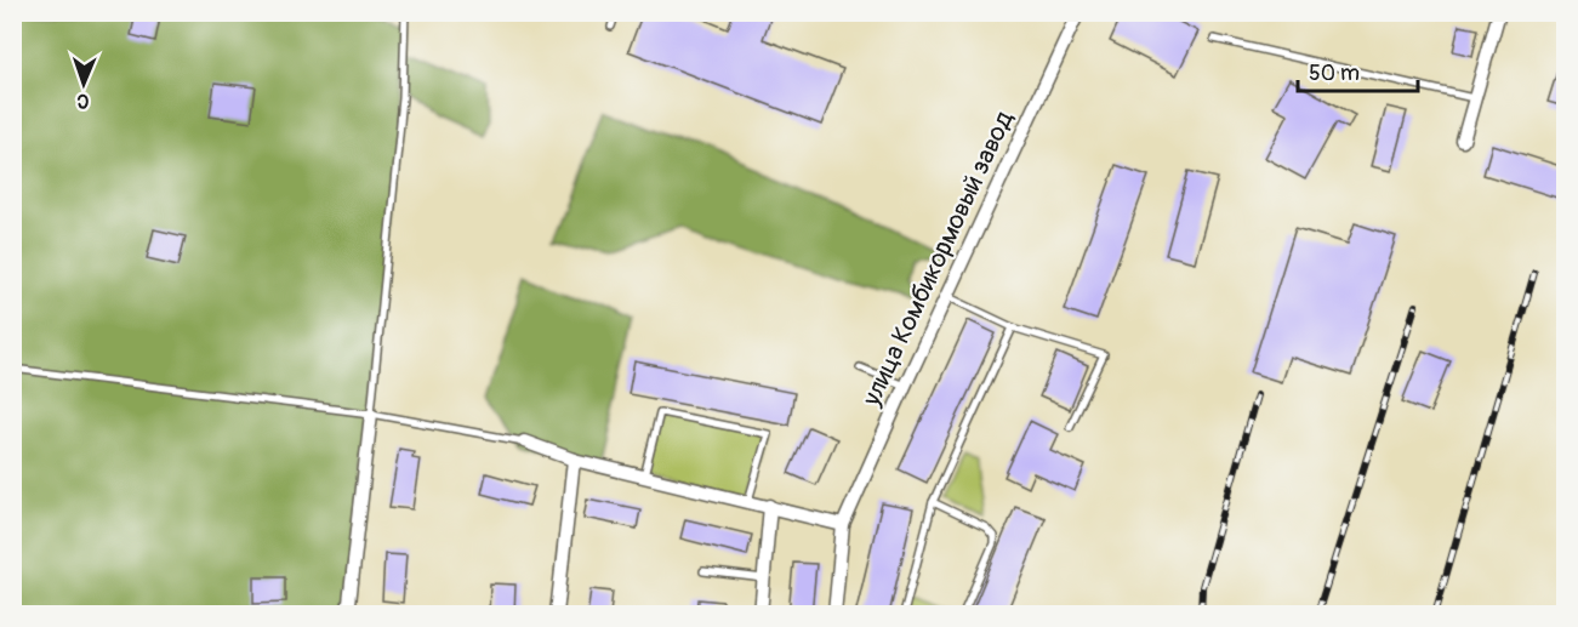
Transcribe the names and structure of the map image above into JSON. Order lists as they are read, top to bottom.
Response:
{
  "streets": {
    "street": ["улица Комбикормовый завод"]
  },
  "scale_bar": "50 m",
  "north": "bottom"
}
